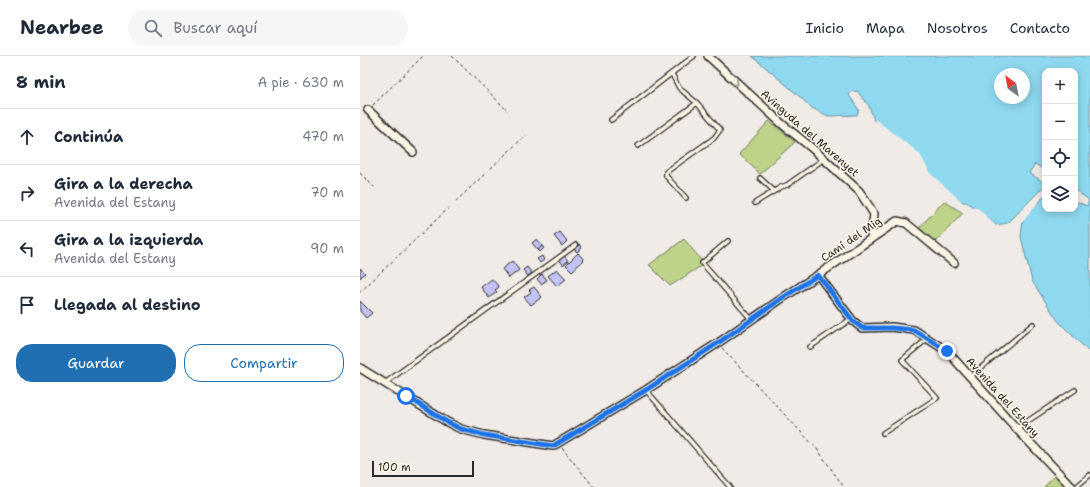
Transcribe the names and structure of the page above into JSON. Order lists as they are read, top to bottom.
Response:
{
  "streets": {
    "street": ["Avinguda del Marenyet", "Camí del Mig", "Avenida del Estany"]
  },
  "crossings": [
    ["Avinguda del Marenyet", "Camí del Mig"],
    ["Camí del Mig", "Avenida del Estany"]
  ],
  "one_way": ["Avinguda del Marenyet"],
  "scale_bar": "100 m",
  "north": "top left",
  "page": {
    "header": "Nearbee",
    "search": "Buscar aquí",
    "nav": [
      "Inicio",
      "Mapa",
      "Nosotros",
      "Contacto"
    ],
    "heading": ["8 min", "A pie · 630 m"],
    "map_buttons": ["+", "−"],
    "list": [
      ["Continúa", "470 m"],
      ["Gira a la derecha", "Avenida del Estany", "70 m"],
      ["Gira a la izquierda", "Avenida del Estany", "90 m"],
      "Llegada al destino"
    ],
    "buttons": ["Guardar", "Compartir"],
    "scale": "100 m"
  }
}
